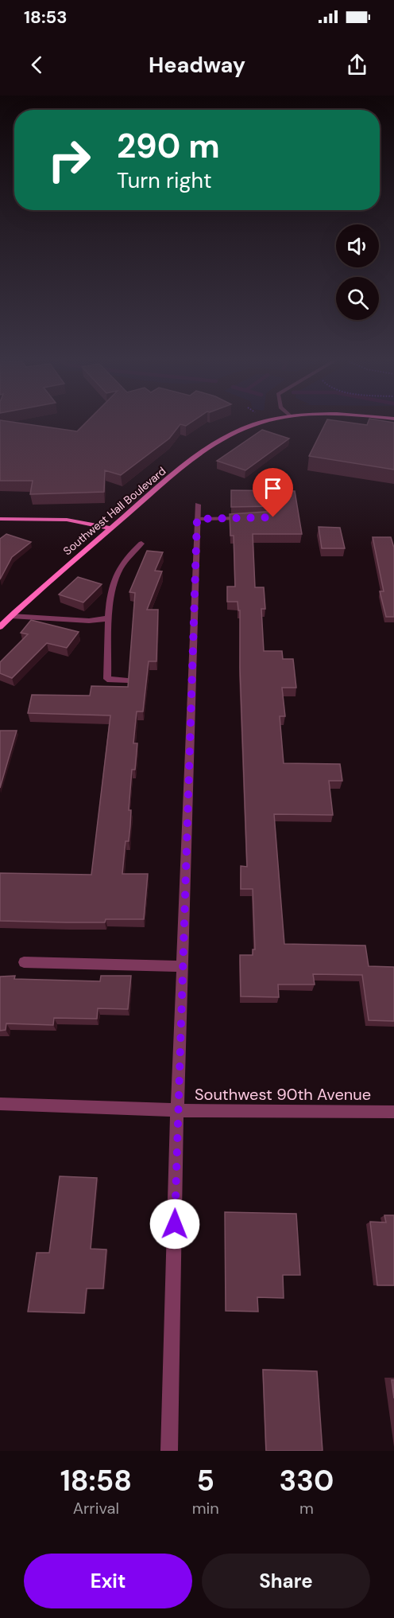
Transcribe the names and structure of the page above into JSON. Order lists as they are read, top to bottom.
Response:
{
  "streets": {
    "main road": ["Southwest Hall Boulevard"],
    "street": ["Southwest 90th Avenue"]
  },
  "page": {
    "status": "18:53",
    "header": "Headway",
    "turn": ["290 m", "Turn right"],
    "eta": [
      "18:58",
      "Arrival",
      "5",
      "min",
      "330",
      "m"
    ],
    "buttons": ["Exit", "Share"]
  }
}
